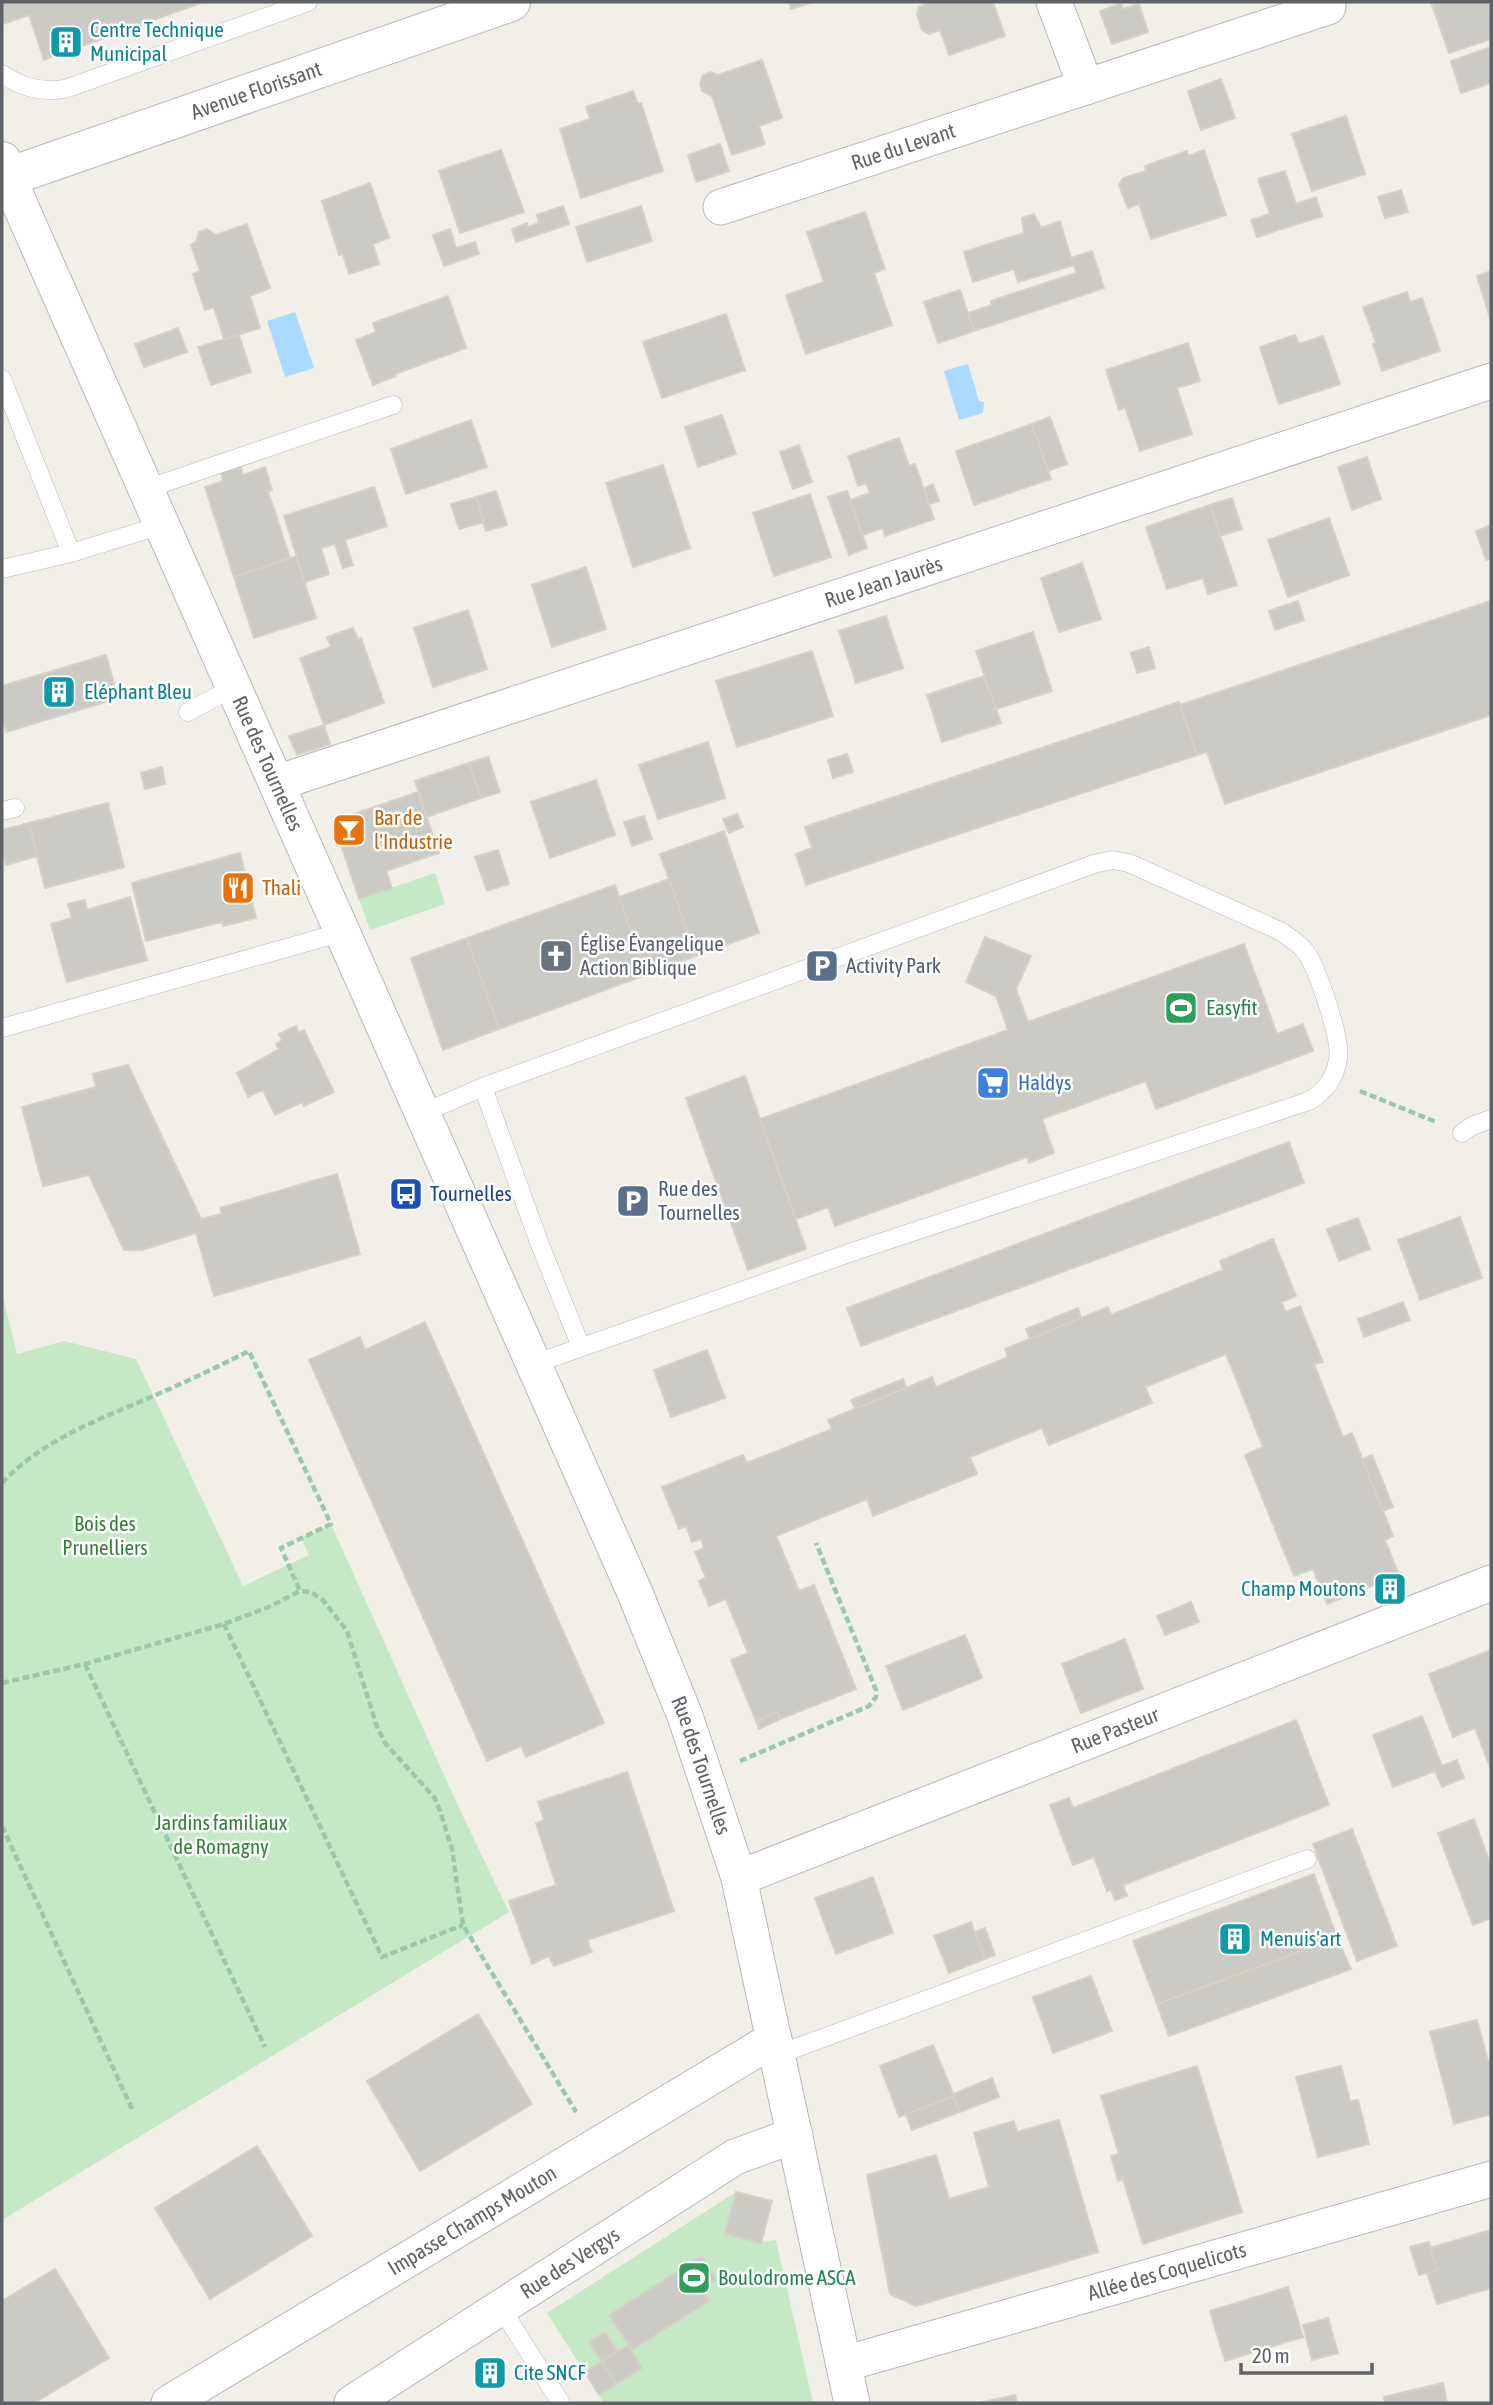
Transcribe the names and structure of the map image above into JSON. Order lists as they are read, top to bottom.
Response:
{
  "streets": {
    "street": [
      "Avenue Florissant",
      "Rue du Levant",
      "Rue Jean Jaurès",
      "Rue des Tournelles",
      "Rue Pasteur",
      "Impasse Champs Mouton",
      "Rue des Vergys",
      "Allée des Coquelicots"
    ]
  },
  "crossings": [
    ["Avenue Florissant", "Rue des Tournelles"],
    ["Rue Jean Jaurès", "Rue des Tournelles"],
    ["Rue des Tournelles", "Rue Pasteur"],
    ["Rue des Tournelles", "Impasse Champs Mouton"],
    ["Rue des Tournelles", "Rue des Vergys"],
    ["Rue des Tournelles", "Allée des Coquelicots"]
  ],
  "parks": ["Bois des Prunelliers", "Jardins familiaux de Romagny"],
  "places": {
    "building": [
      "Centre Technique Municipal",
      "Eléphant Bleu",
      "Champ Moutons",
      "Menuis'art",
      "Cite SNCF"
    ],
    "bar": ["Bar de l'Industrie"],
    "restaurant": ["Thali"],
    "church": ["Église Évangelique Action Biblique"],
    "parking": ["Activity Park", "Rue des Tournelles"],
    "sports": ["Easyfit", "Boulodrome ASCA"],
    "supermarket": ["Haldys"],
    "bus stop": ["Tournelles"]
  },
  "scale_bar": "20 m"
}
